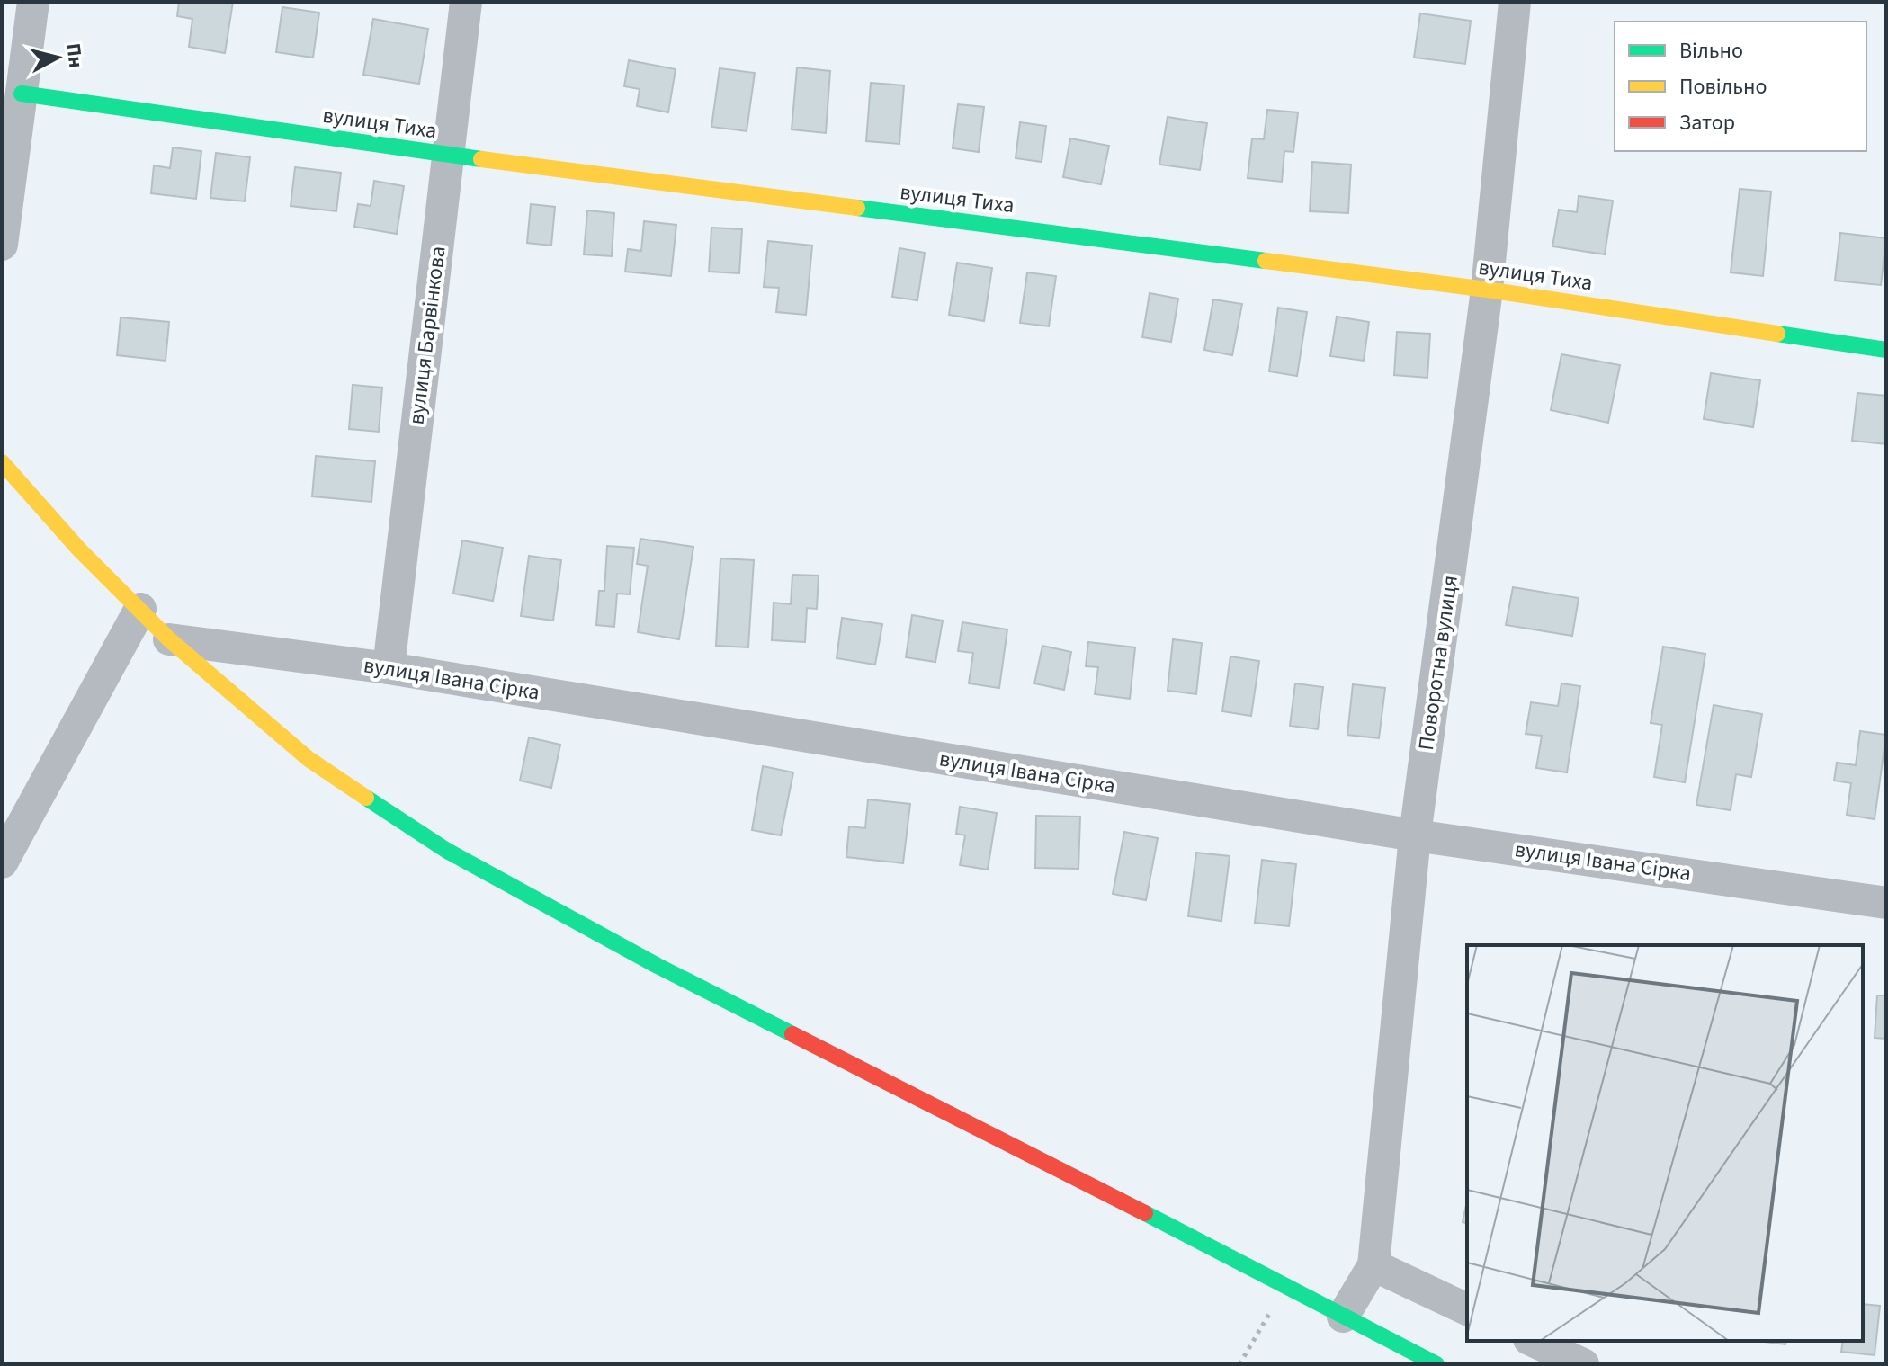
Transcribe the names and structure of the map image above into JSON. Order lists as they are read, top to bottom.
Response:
{
  "streets": {
    "street": [
      "вулиця Тиха",
      "вулиця Барвінкова",
      "Поворотна вулиця",
      "вулиця Івана Сірка"
    ]
  },
  "crossings": [
    ["вулиця Тиха", "вулиця Барвінкова"],
    ["вулиця Тиха", "Поворотна вулиця"],
    ["вулиця Барвінкова", "вулиця Івана Сірка"],
    ["Поворотна вулиця", "вулиця Івана Сірка"]
  ],
  "legend": ["Вільно", "Повільно", "Затор"],
  "north": "right"
}
